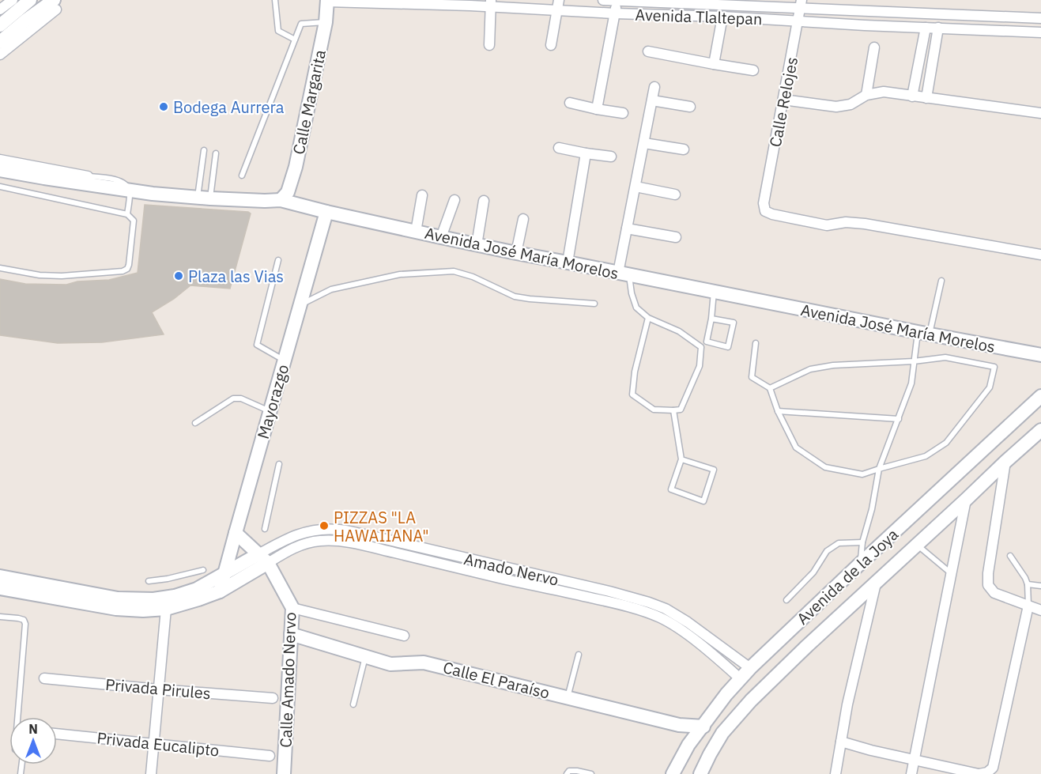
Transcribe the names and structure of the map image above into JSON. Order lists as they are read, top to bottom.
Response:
{
  "streets": {
    "main road": [
      "Calle Margarita",
      "Avenida José María Morelos",
      "Mayorazgo",
      "Avenida de la Joya",
      "Calle Amado Nervo",
      "Calle El Paraíso"
    ],
    "street": [
      "Avenida Tlaltepan",
      "Calle Relojes",
      "Amado Nervo",
      "Privada Pirules",
      "Privada Eucalipto"
    ]
  },
  "crossings": [
    ["Avenida Tlaltepan", "Calle Margarita"],
    ["Avenida Tlaltepan", "Calle Relojes"],
    ["Calle Margarita", "Avenida José María Morelos"],
    ["Avenida José María Morelos", "Mayorazgo"],
    ["Mayorazgo", "Calle Amado Nervo"],
    ["Amado Nervo", "Avenida de la Joya"],
    ["Amado Nervo", "Calle Amado Nervo"],
    ["Avenida de la Joya", "Calle El Paraíso"],
    ["Calle Amado Nervo", "Calle El Paraíso"]
  ],
  "places": ["Bodega Aurrera", "Plaza las Vias", "PIZZAS \"LA HAWAIIANA\""],
  "north": "top"
}
